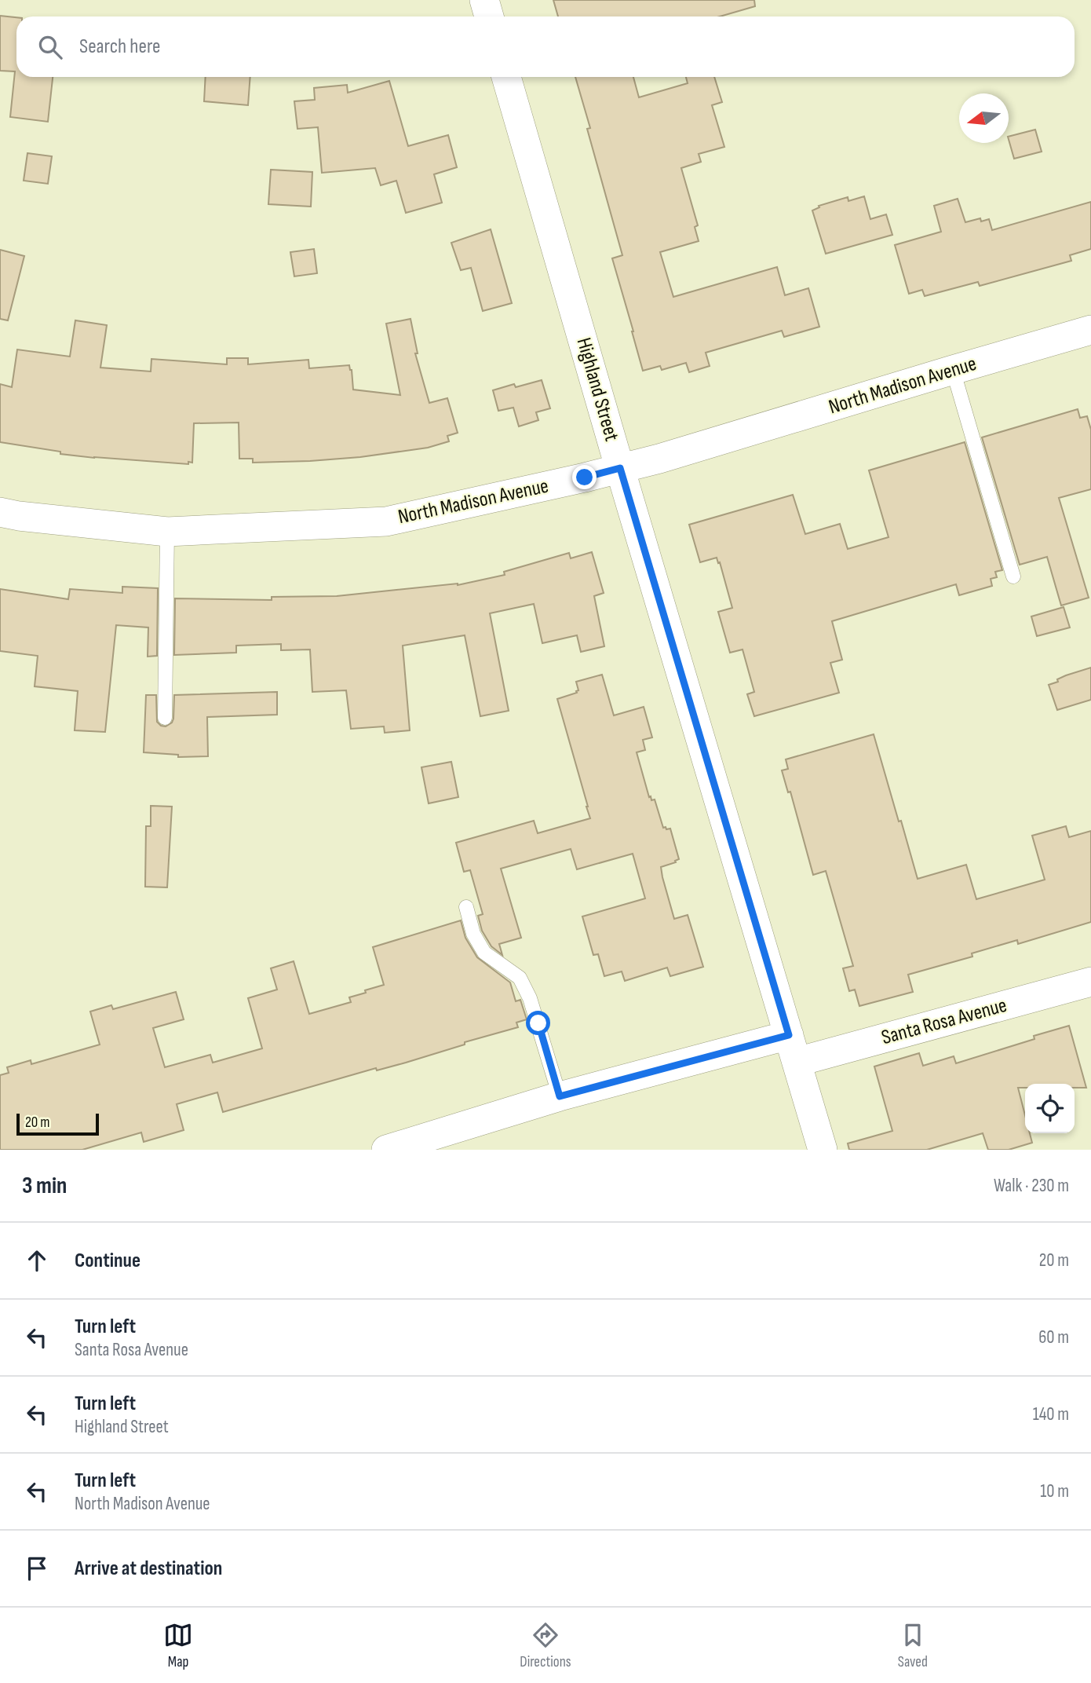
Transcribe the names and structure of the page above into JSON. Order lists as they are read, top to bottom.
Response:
{
  "streets": {
    "street": ["North Madison Avenue", "Highland Street", "Santa Rosa Avenue"]
  },
  "crossings": [
    ["North Madison Avenue", "Highland Street"],
    ["Highland Street", "Santa Rosa Avenue"]
  ],
  "scale_bar": "20 m",
  "north": "left",
  "page": {
    "search": "Search here",
    "scale": "20 m",
    "heading": ["3 min", "Walk · 230 m"],
    "list": [
      ["Continue", "20 m"],
      ["Turn left", "Santa Rosa Avenue", "60 m"],
      ["Turn left", "Highland Street", "140 m"],
      ["Turn left", "North Madison Avenue", "10 m"],
      "Arrive at destination"
    ],
    "nav": ["Map", "Directions", "Saved"]
  }
}
